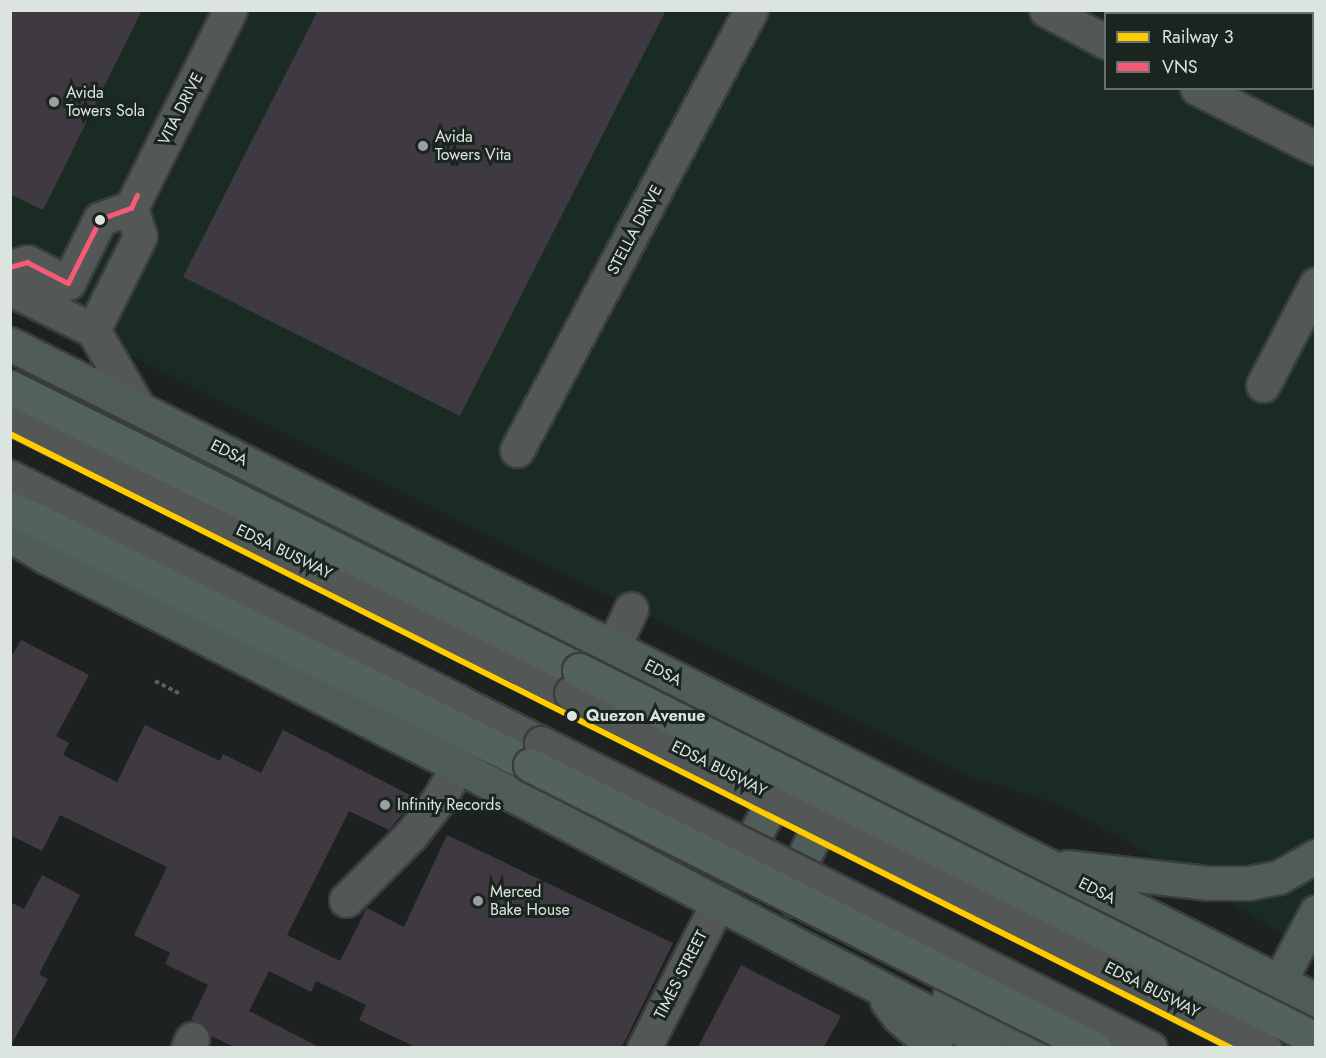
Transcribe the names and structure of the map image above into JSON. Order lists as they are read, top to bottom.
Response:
{
  "streets": {
    "main road": ["EDSA"],
    "street": [
      "VITA DRIVE",
      "STELLA DRIVE",
      "EDSA BUSWAY",
      "TIMES STREET"
    ]
  },
  "places": [
    "Avida Towers Sola",
    "Avida Towers Vita",
    "Quezon Avenue",
    "Infinity Records",
    "Merced Bake House"
  ],
  "lines": ["transit line VNS", "rail line 3"],
  "legend": ["Railway 3", "VNS"]
}
